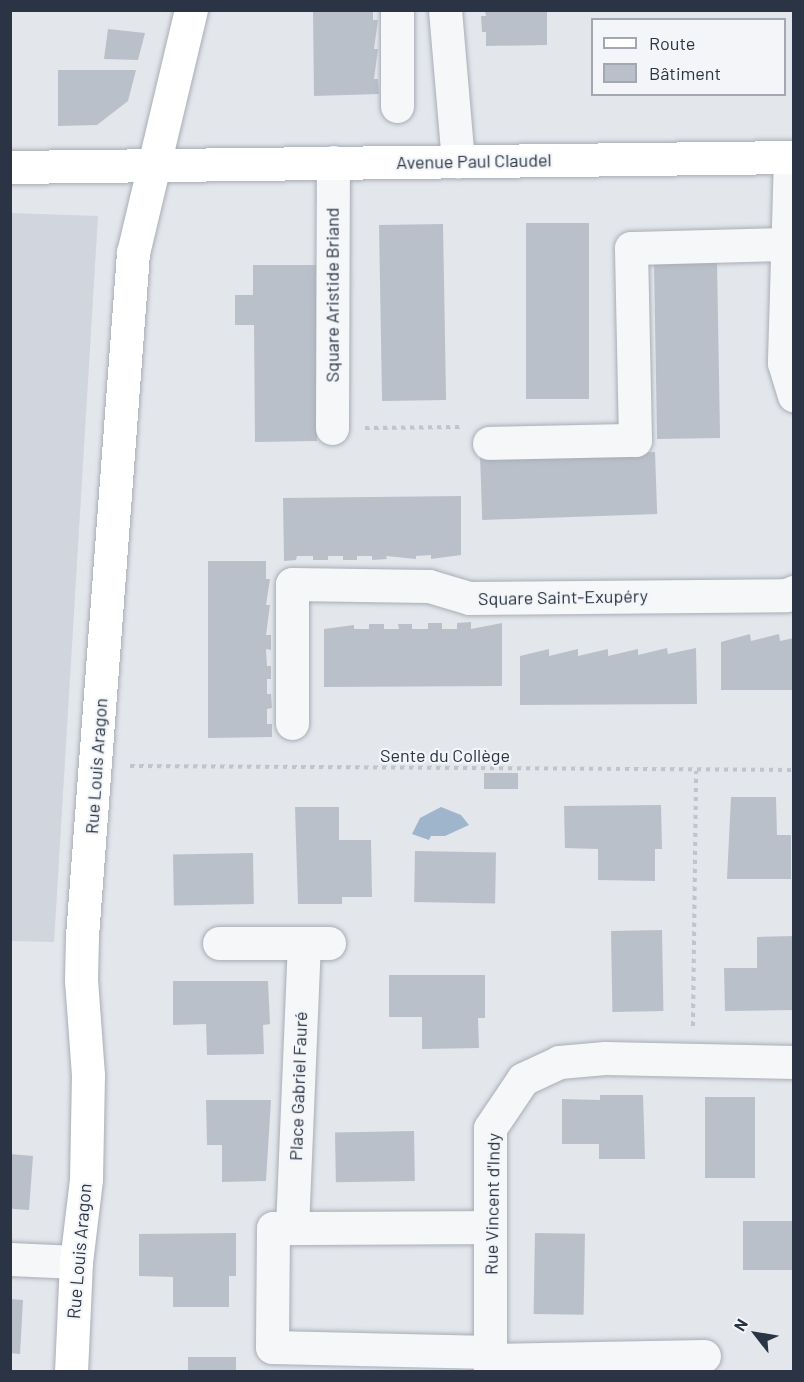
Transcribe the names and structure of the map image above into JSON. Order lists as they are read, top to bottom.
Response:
{
  "streets": {
    "street": [
      "Avenue Paul Claudel",
      "Square Aristide Briand",
      "Square Saint-Exupéry",
      "Rue Louis Aragon",
      "Place Gabriel Fauré",
      "Rue Vincent d'Indy"
    ],
    "path": ["Sente du Collège"]
  },
  "crossings": [
    ["Avenue Paul Claudel", "Square Aristide Briand"],
    ["Avenue Paul Claudel", "Rue Louis Aragon"],
    ["Sente du Collège", "Rue Louis Aragon"]
  ],
  "legend": ["Route", "Bâtiment"],
  "north": "top left"
}
